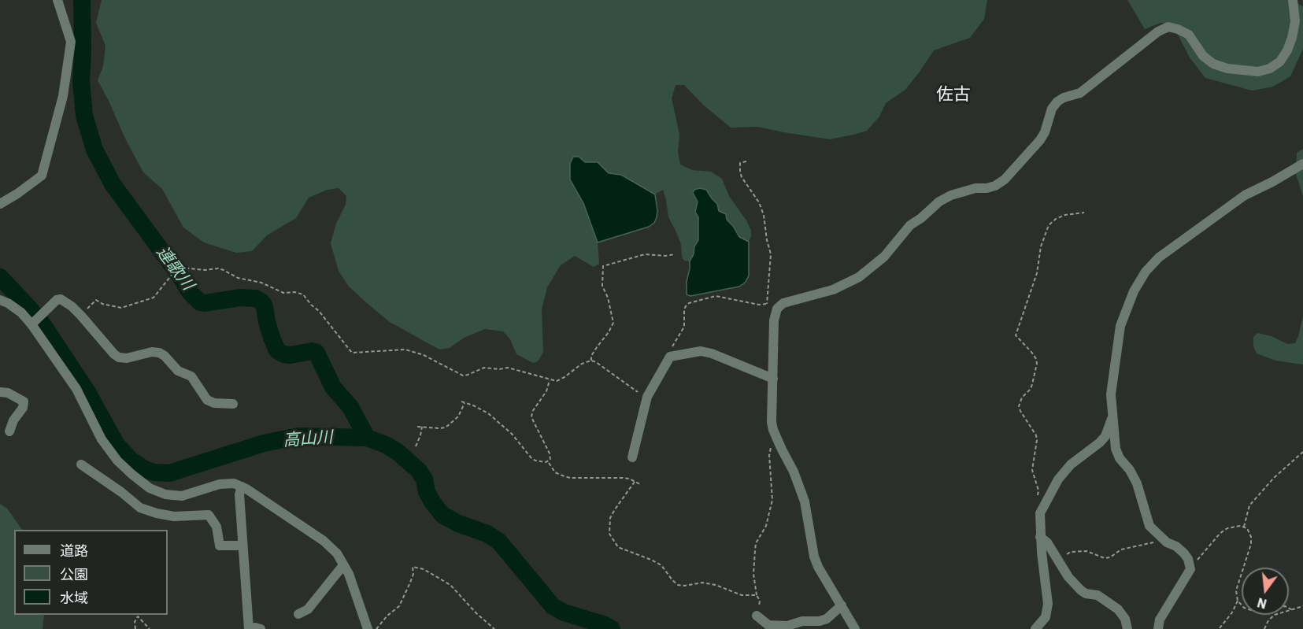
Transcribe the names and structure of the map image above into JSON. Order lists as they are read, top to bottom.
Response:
{
  "districts": ["佐古"],
  "water": ["連歌川", "高山川"],
  "legend": ["道路", "公園", "水域"],
  "north": "bottom"
}
